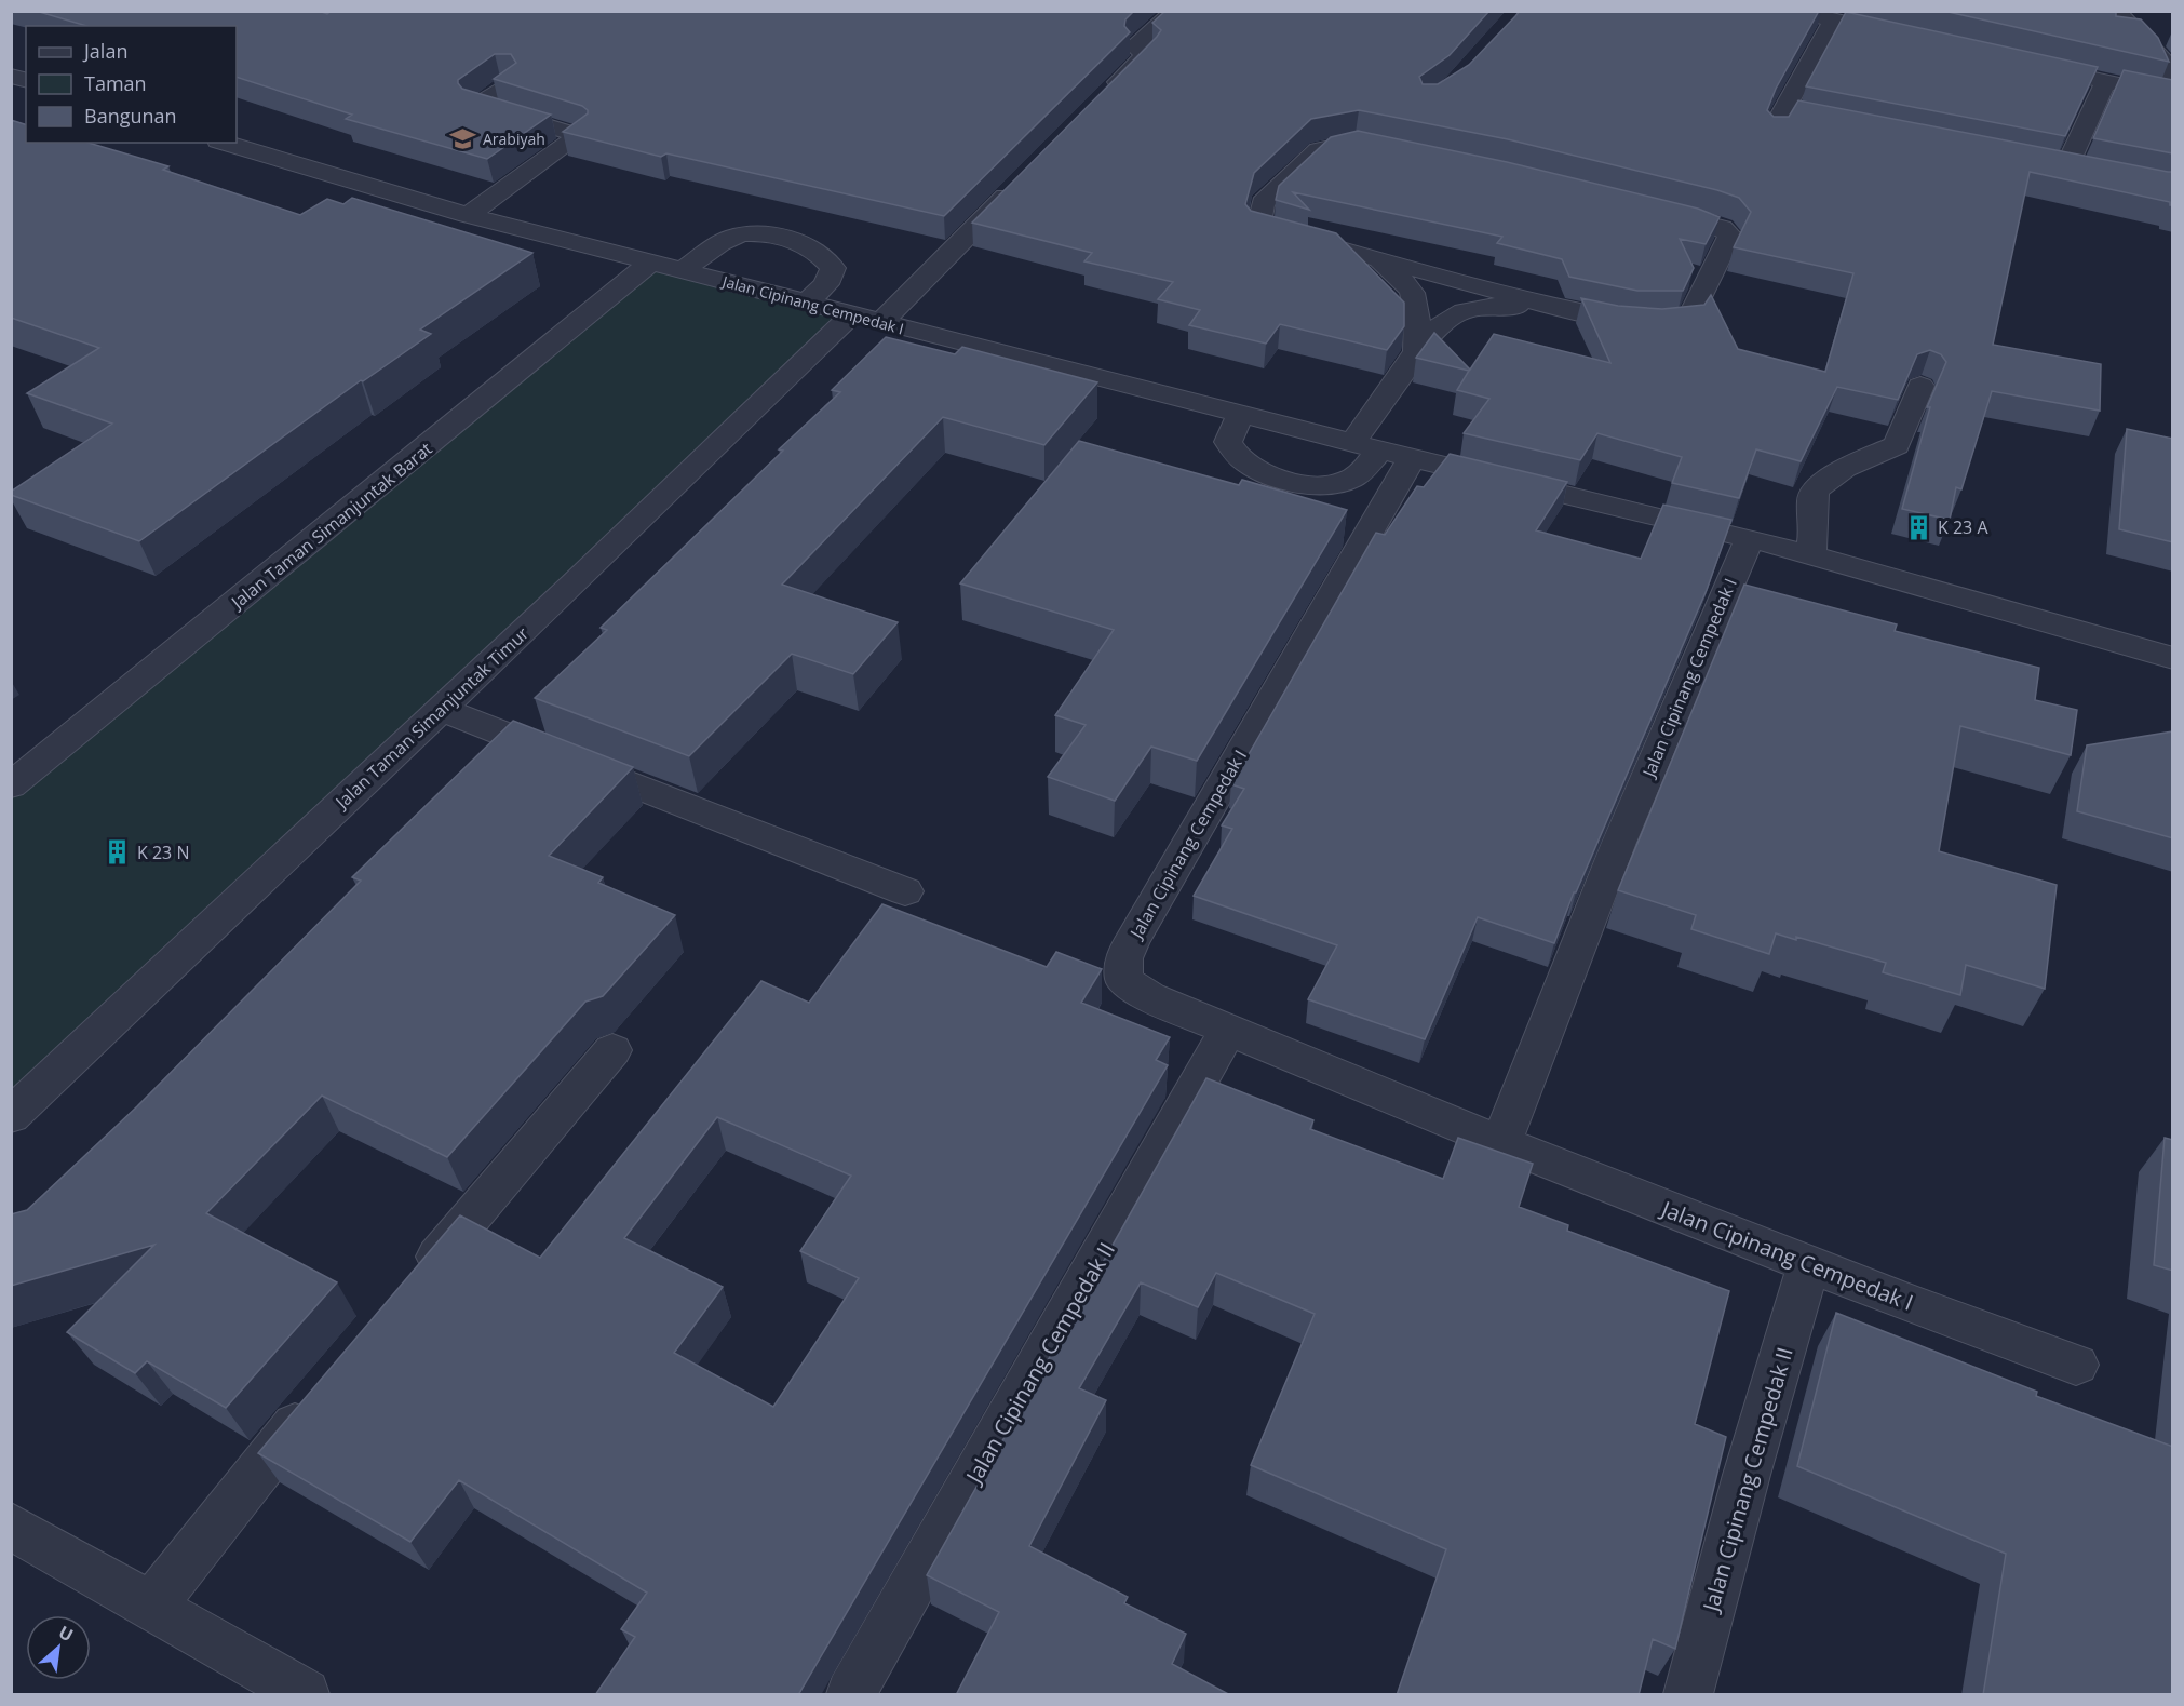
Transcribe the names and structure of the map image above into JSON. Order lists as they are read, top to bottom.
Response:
{
  "streets": {
    "street": [
      "Jalan Cipinang Cempedak I",
      "Jalan Taman Simanjuntak Barat",
      "Jalan Taman Simanjuntak Timur",
      "Jalan Cipinang Cempedak II"
    ]
  },
  "crossings": [
    ["Jalan Cipinang Cempedak I", "Jalan Taman Simanjuntak Barat"],
    ["Jalan Cipinang Cempedak I", "Jalan Taman Simanjuntak Timur"],
    ["Jalan Cipinang Cempedak I", "Jalan Cipinang Cempedak II"]
  ],
  "places": {
    "school or university": ["Arabiyah"],
    "building": ["K 23 A", "K 23 N"]
  },
  "legend": ["Jalan", "Taman", "Bangunan"],
  "north": "top right"
}
